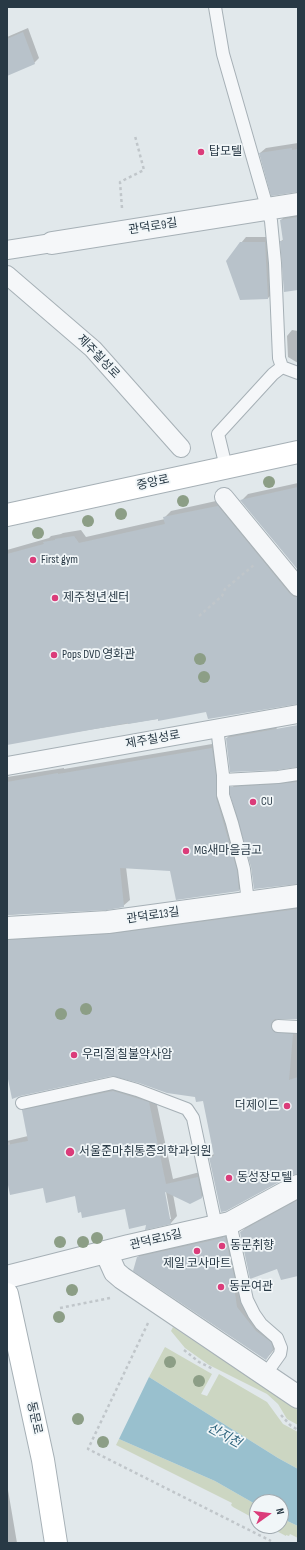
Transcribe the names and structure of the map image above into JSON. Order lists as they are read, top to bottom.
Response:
{
  "streets": {
    "main road": ["중앙로", "동문로"],
    "street": [
      "관덕로9길",
      "제주칠성로",
      "관덕로13길",
      "관덕로15길"
    ]
  },
  "water": ["산지천"],
  "places": [
    "탑모텔",
    "First gym",
    "제주청년센터",
    "Pops DVD 영화관",
    "CU",
    "MG새마을금고",
    "우리절 칠불약사암",
    "더제이드",
    "서울준마취통증의학과의원",
    "동성장모텔",
    "동문취향",
    "제일 코사마트",
    "동문여관"
  ],
  "north": "right"
}
